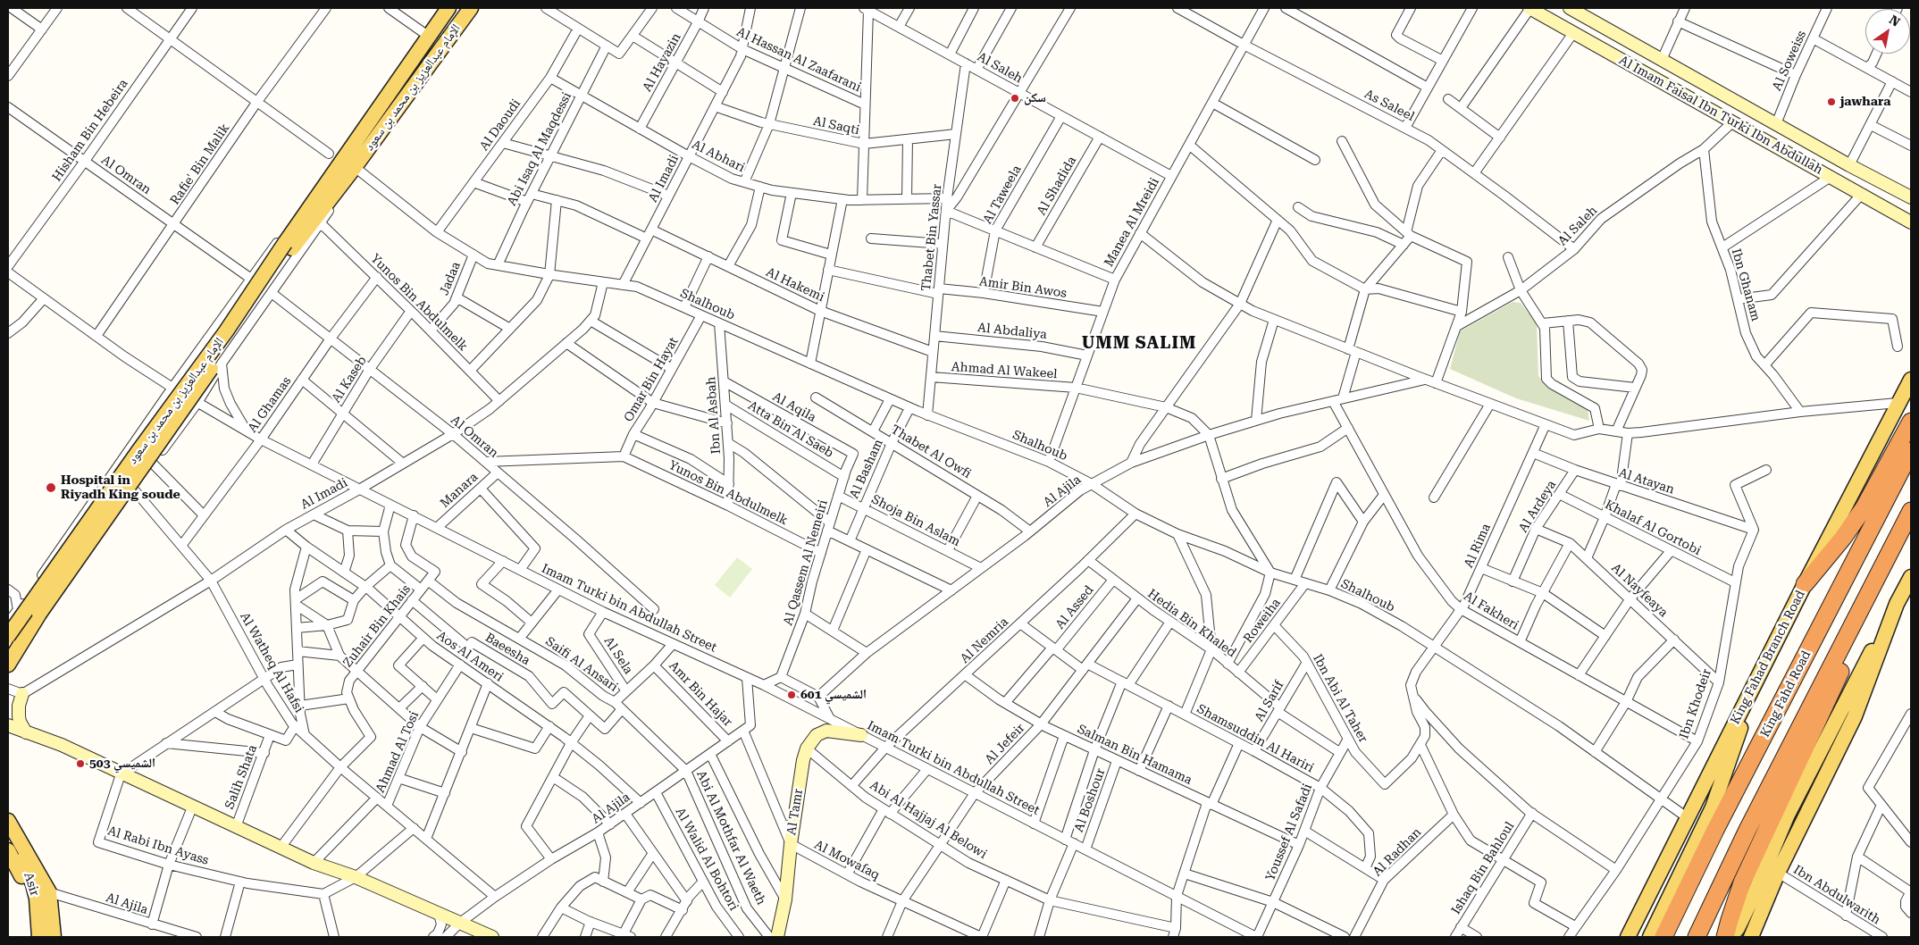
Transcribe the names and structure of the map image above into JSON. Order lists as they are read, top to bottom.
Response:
{
  "streets": {
    "highway": ["King Fahd Road"],
    "main road": [
      "الإمام عبدالعزيز بن محمد بن سعود",
      "Al Imam Faisal Ibn Turki Ibn Abdullah",
      "King Fahad Branch Road",
      "Al Tamr",
      "Asir"
    ],
    "street": [
      "Al Hassan Al Zaafarani",
      "Al Soweiss",
      "Al Hayazin",
      "Al Saleh",
      "As Saleel",
      "Al Daoudi",
      "Al Saqti",
      "Hisham Bin Hebeira",
      "Abi Isaq Al Maqdessi",
      "Al Abhari",
      "Rafie' Bin Malik",
      "Al Omran",
      "Al Imadi",
      "Al Shadida",
      "Al Taweela",
      "Manea Al Mreidi",
      "Thabet Bin Yassar",
      "Jadaa",
      "Al Hakemi",
      "Ibn Ghanam",
      "Amir Bin Awos",
      "Yunos Bin Abdulmelk",
      "Shalhoub",
      "Al Abdaliya",
      "Ahmad Al Wakeel",
      "Al Kaseb",
      "Omar Bin Hayat",
      "Al Ghamas",
      "Al Aqila",
      "Ibn Al Asbah",
      "Atta Bin Al Saeb",
      "Thabet Al Owfi",
      "Al Basham",
      "Al Atayan",
      "Manara",
      "Al Ajila",
      "Al Ardeya",
      "Shoja Bin Aslam",
      "Khalaf Al Gortobi",
      "Al Rima",
      "Al Qassem Al Nemeiri",
      "Al Nayfeaya",
      "Al Assed",
      "Imam Turki bin Abdullah Street",
      "Al Fakheri",
      "Roweiha",
      "Hedia Bin Khaled",
      "Zuhair Bin Khais",
      "Al Nemria",
      "Baeesha",
      "Al Sela",
      "Aos Al Ameri",
      "Al Watheq Al Hafsi",
      "Saifi Al Ansari",
      "Amr Bin Hajar",
      "Ibn Abi Al Taher",
      "Al Sarif",
      "Ibn Khodeir",
      "Shamsuddin Al Hariri",
      "Al Jefeir",
      "Ahmad Al Tosi",
      "Salman Bin Hamama",
      "Salih Shata",
      "Al Boshour",
      "Abi Al Hajjaj Al Belowi",
      "Youssef Al Safadi",
      "Abi Al Mothfar Al Waeth",
      "Al Rabi Ibn Ayass",
      "Al Radhan",
      "Al Walid Al Bohtori",
      "Al Mowafaq",
      "Ishaq Bin Bahloul",
      "Ibn Abdulwarith"
    ]
  },
  "crossings": [
    ["Al Hassan Al Zaafarani", "Al Hayazin"],
    ["Al Hassan Al Zaafarani", "Al Imadi"],
    ["Al Soweiss", "Al Imam Faisal Ibn Turki Ibn Abdullah"],
    ["Al Hayazin", "Al Abhari"],
    ["Al Saleh", "As Saleel"],
    ["Al Saleh", "Al Imam Faisal Ibn Turki Ibn Abdullah"],
    ["Al Saleh", "Al Shadida"],
    ["Al Saleh", "Al Taweela"],
    ["Al Saleh", "Manea Al Mreidi"],
    ["Al Saleh", "Thabet Bin Yassar"],
    ["Al Saleh", "Ibn Ghanam"],
    ["الإمام عبدالعزيز بن محمد بن سعود", "Al Omran"],
    ["الإمام عبدالعزيز بن محمد بن سعود", "Yunos Bin Abdulmelk"],
    ["الإمام عبدالعزيز بن محمد بن سعود", "Shalhoub"],
    ["الإمام عبدالعزيز بن محمد بن سعود", "Imam Turki bin Abdullah Street"],
    ["الإمام عبدالعزيز بن محمد بن سعود", "Al Watheq Al Hafsi"],
    ["As Saleel", "Manea Al Mreidi"],
    ["Al Daoudi", "Al Abhari"],
    ["Al Daoudi", "Shalhoub"],
    ["Al Saqti", "Al Imadi"],
    ["Al Saqti", "Thabet Bin Yassar"],
    ["Hisham Bin Hebeira", "Al Omran"],
    ["Abi Isaq Al Maqdessi", "Al Abhari"],
    ["Abi Isaq Al Maqdessi", "Shalhoub"],
    ["Al Abhari", "Al Imadi"],
    ["Al Abhari", "Thabet Bin Yassar"],
    ["Rafie' Bin Malik", "Al Omran"],
    ["Rafie' Bin Malik", "Imam Turki bin Abdullah Street"],
    ["Al Omran", "Al Imadi"],
    ["Al Omran", "Al Kaseb"],
    ["Al Omran", "Al Ghamas"],
    ["Al Omran", "Manara"],
    ["Al Imadi", "Al Hakemi"],
    ["Al Imadi", "Yunos Bin Abdulmelk"],
    ["Al Imadi", "Shalhoub"],
    ["Al Imadi", "Imam Turki bin Abdullah Street"],
    ["Al Imadi", "Aos Al Ameri"],
    ["Al Imadi", "Al Watheq Al Hafsi"],
    ["Al Taweela", "Amir Bin Awos"],
    ["Manea Al Mreidi", "Amir Bin Awos"],
    ["Manea Al Mreidi", "Shalhoub"],
    ["Manea Al Mreidi", "Al Abdaliya"],
    ["Manea Al Mreidi", "Ahmad Al Wakeel"],
    ["Thabet Bin Yassar", "Al Hakemi"],
    ["Thabet Bin Yassar", "Amir Bin Awos"],
    ["Thabet Bin Yassar", "Shalhoub"],
    ["Thabet Bin Yassar", "Al Abdaliya"],
    ["Thabet Bin Yassar", "Ahmad Al Wakeel"],
    ["Jadaa", "Yunos Bin Abdulmelk"],
    ["Jadaa", "Shalhoub"],
    ["Yunos Bin Abdulmelk", "Al Kaseb"],
    ["Yunos Bin Abdulmelk", "Omar Bin Hayat"],
    ["Yunos Bin Abdulmelk", "Al Ghamas"],
    ["Yunos Bin Abdulmelk", "Ibn Al Asbah"],
    ["Yunos Bin Abdulmelk", "Al Qassem Al Nemeiri"],
    ["Shalhoub", "Omar Bin Hayat"],
    ["Shalhoub", "Ibn Al Asbah"],
    ["Shalhoub", "Al Basham"],
    ["Shalhoub", "Al Ajila"],
    ["Shalhoub", "Al Rima"],
    ["Shalhoub", "Roweiha"],
    ["Shalhoub", "Al Nemria"],
    ["Shalhoub", "King Fahad Branch Road"],
    ["Shalhoub", "Ibn Khodeir"],
    ["Ahmad Al Wakeel", "Al Ajila"],
    ["Al Kaseb", "Imam Turki bin Abdullah Street"],
    ["Al Ghamas", "Imam Turki bin Abdullah Street"],
    ["Al Ghamas", "Al Watheq Al Hafsi"],
    ["Al Aqila", "Ibn Al Asbah"],
    ["Al Aqila", "Al Qassem Al Nemeiri"],
    ["Ibn Al Asbah", "Atta Bin Al Saeb"],
    ["Atta Bin Al Saeb", "Al Qassem Al Nemeiri"],
    ["Thabet Al Owfi", "Al Basham"],
    ["Thabet Al Owfi", "Al Ajila"],
    ["Al Basham", "Shoja Bin Aslam"],
    ["Al Atayan", "Al Ardeya"],
    ["Al Atayan", "Al Rima"],
    ["Al Atayan", "Ibn Khodeir"],
    ["Manara", "Imam Turki bin Abdullah Street"],
    ["Al Ajila", "Shoja Bin Aslam"],
    ["Al Ajila", "Al Fakheri"],
    ["Al Ajila", "Aos Al Ameri"],
    ["Al Ajila", "Al Watheq Al Hafsi"],
    ["Al Ajila", "Saifi Al Ansari"],
    ["Al Ajila", "Amr Bin Hajar"],
    ["Al Ajila", "Abi Al Mothfar Al Waeth"],
    ["Al Ajila", "Al Walid Al Bohtori"],
    ["Al Ardeya", "Khalaf Al Gortobi"],
    ["Al Ardeya", "Al Nayfeaya"],
    ["Shoja Bin Aslam", "Al Qassem Al Nemeiri"],
    ["Khalaf Al Gortobi", "Ibn Khodeir"],
    ["Al Rima", "Al Fakheri"],
    ["Al Rima", "Ibn Abi Al Taher"],
    ["Al Nayfeaya", "Ibn Khodeir"],
    ["Al Assed", "Hedia Bin Khaled"],
    ["Al Assed", "Shamsuddin Al Hariri"],
    ["Al Assed", "Salman Bin Hamama"],
    ["Imam Turki bin Abdullah Street", "Zuhair Bin Khais"],
    ["Imam Turki bin Abdullah Street", "Al Nemria"],
    ["Imam Turki bin Abdullah Street", "Al Sela"],
    ["Imam Turki bin Abdullah Street", "Al Jefeir"],
    ["Imam Turki bin Abdullah Street", "Al Boshour"],
    ["Imam Turki bin Abdullah Street", "Al Tamr"],
    ["Imam Turki bin Abdullah Street", "Youssef Al Safadi"],
    ["Al Fakheri", "Ibn Khodeir"],
    ["Roweiha", "Hedia Bin Khaled"],
    ["Roweiha", "Ibn Abi Al Taher"],
    ["Hedia Bin Khaled", "Al Nemria"],
    ["Hedia Bin Khaled", "Al Sarif"],
    ["Hedia Bin Khaled", "Al Jefeir"],
    ["Hedia Bin Khaled", "Youssef Al Safadi"],
    ["Zuhair Bin Khais", "Baeesha"],
    ["Zuhair Bin Khais", "Aos Al Ameri"],
    ["Zuhair Bin Khais", "Saifi Al Ansari"],
    ["Al Nemria", "Shamsuddin Al Hariri"],
    ["Al Nemria", "Salman Bin Hamama"],
    ["Al Nemria", "Abi Al Hajjaj Al Belowi"],
    ["Baeesha", "Saifi Al Ansari"],
    ["Aos Al Ameri", "Ahmad Al Tosi"],
    ["Al Watheq Al Hafsi", "Ahmad Al Tosi"],
    ["Saifi Al Ansari", "Abi Al Mothfar Al Waeth"],
    ["Ibn Abi Al Taher", "Al Sarif"],
    ["Ibn Abi Al Taher", "Youssef Al Safadi"],
    ["Al Sarif", "Shamsuddin Al Hariri"],
    ["Shamsuddin Al Hariri", "Al Jefeir"],
    ["Shamsuddin Al Hariri", "Youssef Al Safadi"],
    ["Al Jefeir", "Salman Bin Hamama"],
    ["Al Jefeir", "Abi Al Hajjaj Al Belowi"],
    ["Al Jefeir", "Al Mowafaq"],
    ["Salman Bin Hamama", "Al Boshour"],
    ["Salman Bin Hamama", "Youssef Al Safadi"],
    ["Al Tamr", "Abi Al Hajjaj Al Belowi"],
    ["Al Tamr", "Abi Al Mothfar Al Waeth"],
    ["Al Tamr", "Al Mowafaq"]
  ],
  "districts": ["UMM SALIM"],
  "places": [
    "سكن",
    "jawhara",
    "Hospital in Riyadh King soude",
    "الشميسي 601",
    "الشميسي 503"
  ],
  "north": "top right"
}
